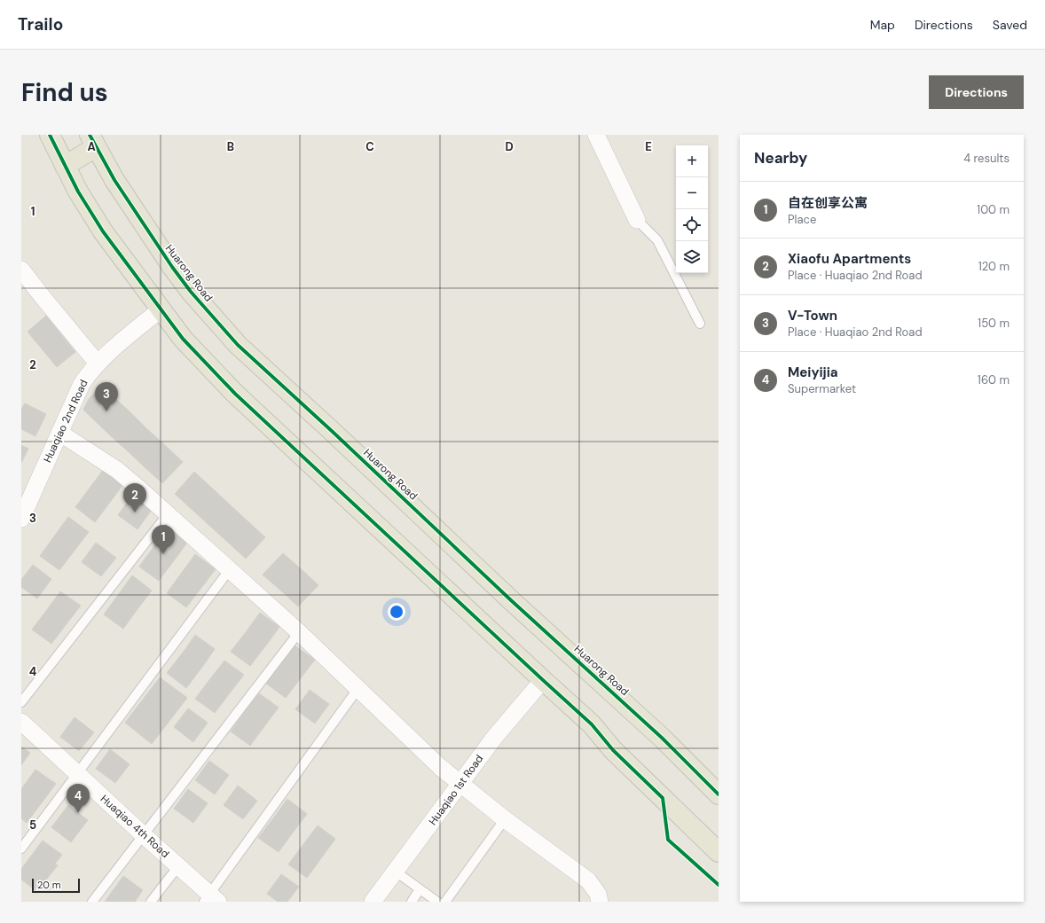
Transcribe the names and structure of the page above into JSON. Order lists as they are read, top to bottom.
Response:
{
  "streets": {
    "main road": ["Huarong Road"],
    "street": ["Huaqiao 2nd Road", "Huaqiao 1st Road", "Huaqiao 4th Road"]
  },
  "scale_bar": "20 m",
  "page": {
    "header": "Trailo",
    "nav": ["Map", "Directions", "Saved"],
    "buttons": "Directions",
    "title": "Find us",
    "heading": ["Nearby", "4 results"],
    "map_buttons": ["+", "−"],
    "list": [
      {
        "mark": "1",
        "name": "自在创享公寓",
        "note": "Place",
        "value": "100 m"
      },
      {
        "mark": "2",
        "name": "Xiaofu Apartments",
        "note": "Place · Huaqiao 2nd Road",
        "value": "120 m"
      },
      {
        "mark": "3",
        "name": "V-Town",
        "note": "Place · Huaqiao 2nd Road",
        "value": "150 m"
      },
      {
        "mark": "4",
        "name": "Meiyijia",
        "note": "Supermarket",
        "value": "160 m"
      }
    ],
    "pins": [
      "3",
      "2",
      "1",
      "4"
    ],
    "scale": "20 m"
  },
  "grid": {
    "columns": [
      "A",
      "B",
      "C",
      "D",
      "E"
    ],
    "rows": [
      "1",
      "2",
      "3",
      "4",
      "5"
    ]
  }
}
